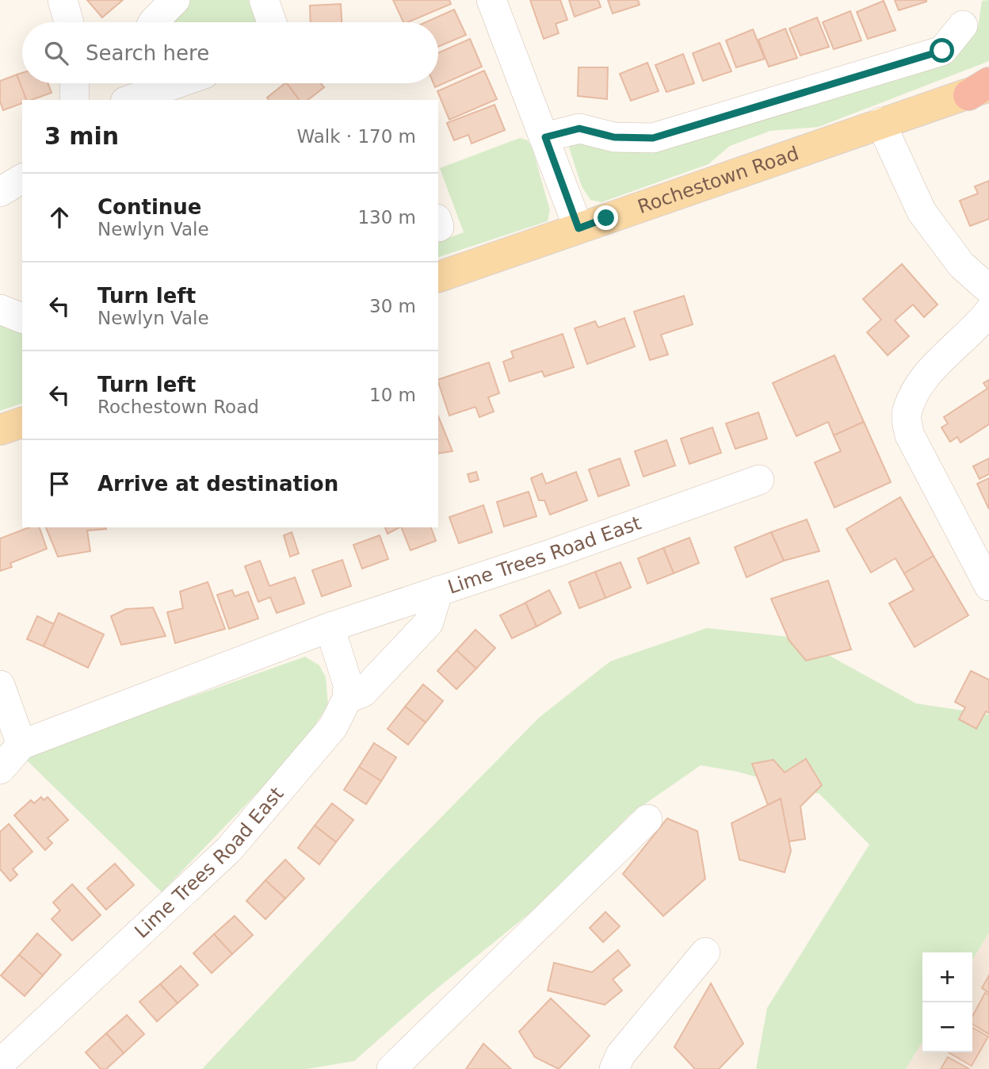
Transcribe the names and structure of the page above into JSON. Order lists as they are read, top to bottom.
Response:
{
  "streets": {
    "main road": ["Rochestown Road"],
    "street": ["Lime Trees Road East"]
  },
  "page": {
    "search": "Search here",
    "heading": ["3 min", "Walk · 170 m"],
    "list": [
      ["Continue", "Newlyn Vale", "130 m"],
      ["Turn left", "Newlyn Vale", "30 m"],
      ["Turn left", "Rochestown Road", "10 m"],
      "Arrive at destination"
    ],
    "map_buttons": ["+", "−"]
  }
}
